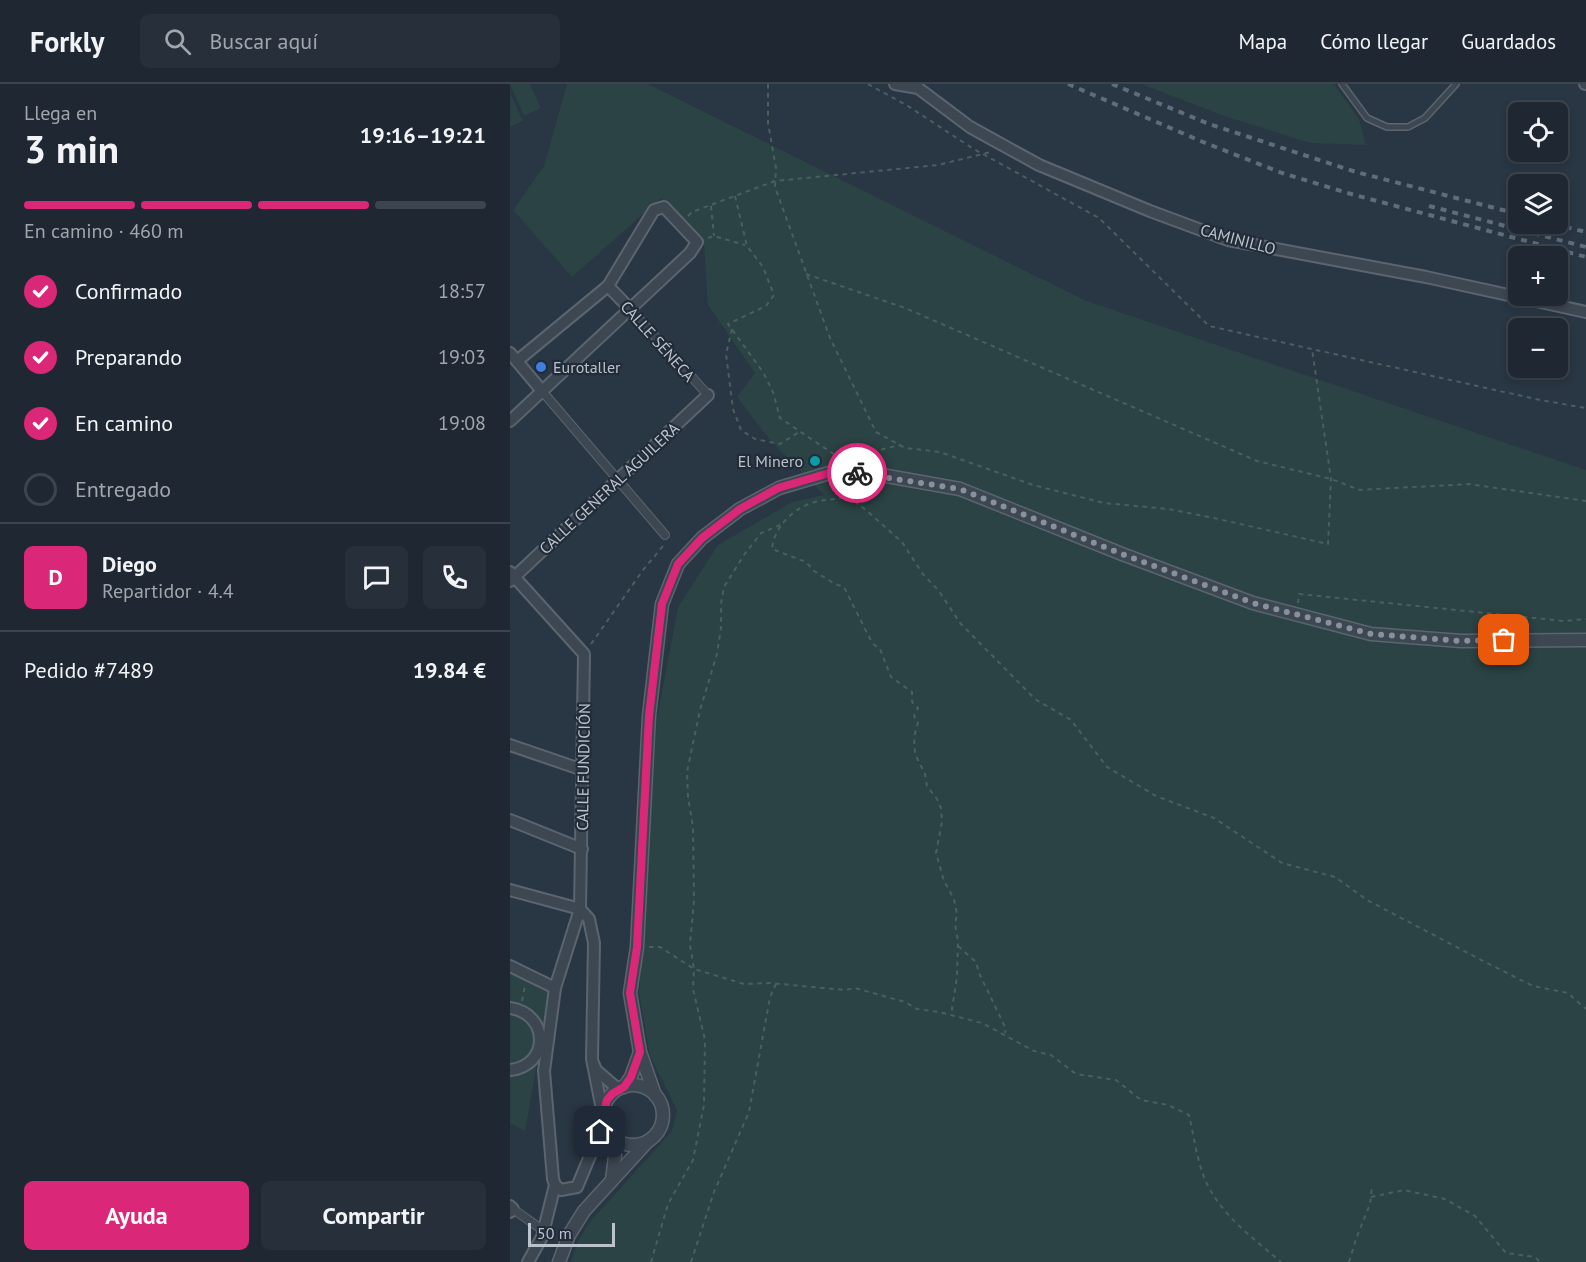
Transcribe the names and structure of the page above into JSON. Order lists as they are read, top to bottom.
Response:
{
  "streets": {
    "street": [
      "CAMINILLO",
      "CALLE SÉNECA",
      "CALLE GENERAL AGUILERA",
      "CALLE FUNDICIÓN"
    ]
  },
  "crossings": [
    ["CALLE SÉNECA", "CALLE GENERAL AGUILERA"]
  ],
  "places": ["Eurotaller", "El Minero"],
  "scale_bar": "50 m",
  "page": {
    "header": "Forkly",
    "search": "Buscar aquí",
    "nav": ["Mapa", "Cómo llegar", "Guardados"],
    "heading": ["3 min", "Llega en", "19:16–19:21"],
    "panel": [
      "Diego",
      "Repartidor · 4.4",
      "Pedido #7489",
      "19.84 €"
    ],
    "map_buttons": ["+", "−"],
    "bar": "En camino · 460 m",
    "list": [
      ["Confirmado", "18:57"],
      ["Preparando", "19:03"],
      ["En camino", "19:08"],
      "Entregado"
    ],
    "round": "D",
    "buttons": ["Ayuda", "Compartir"],
    "scale": "50 m"
  }
}
